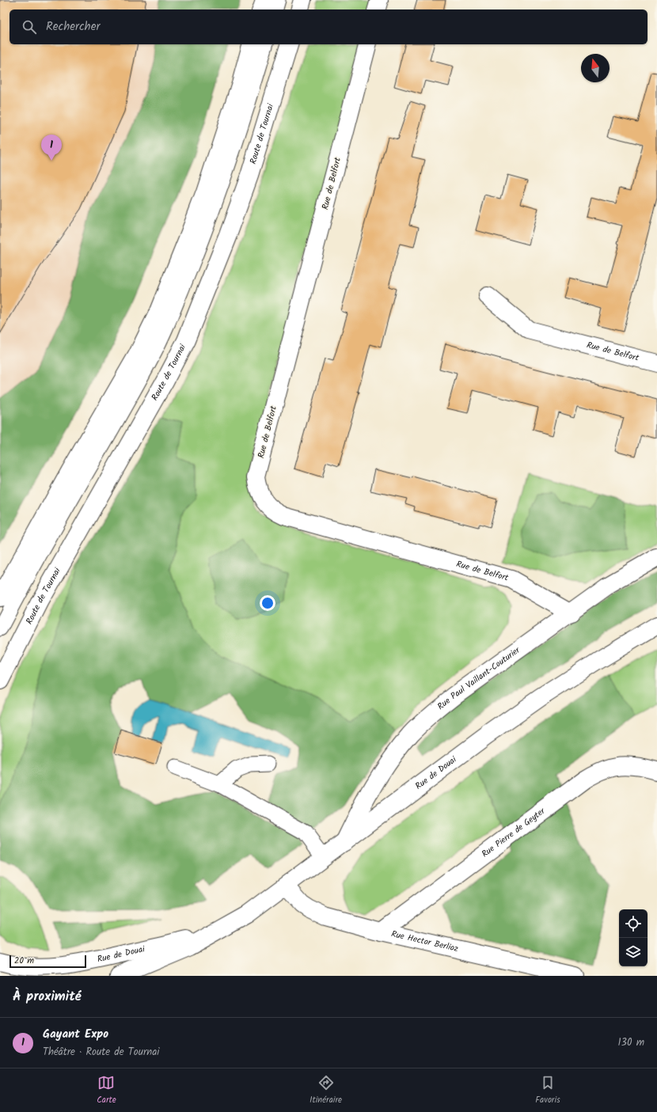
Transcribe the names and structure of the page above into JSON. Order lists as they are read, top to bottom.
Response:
{
  "streets": {
    "street": [
      "Route de Tournai",
      "Rue de Belfort",
      "Rue Paul Vaillant-Couturier",
      "Rue de Douai",
      "Rue Pierre de Geyter",
      "Rue Hector Berlioz"
    ]
  },
  "crossings": [
    ["Rue de Belfort", "Rue Paul Vaillant-Couturier"],
    ["Rue Paul Vaillant-Couturier", "Rue de Douai"],
    ["Rue de Douai", "Rue Hector Berlioz"],
    ["Rue Pierre de Geyter", "Rue Hector Berlioz"]
  ],
  "scale_bar": "20 m",
  "north": "top",
  "page": {
    "search": "Rechercher",
    "pins": "1",
    "scale": "20 m",
    "heading": "À proximité",
    "list": [
      {
        "mark": "1",
        "name": "Gayant Expo",
        "note": "Théâtre · Route de Tournai",
        "value": "130 m"
      }
    ],
    "nav": ["Carte", "Itinéraire", "Favoris"]
  }
}
